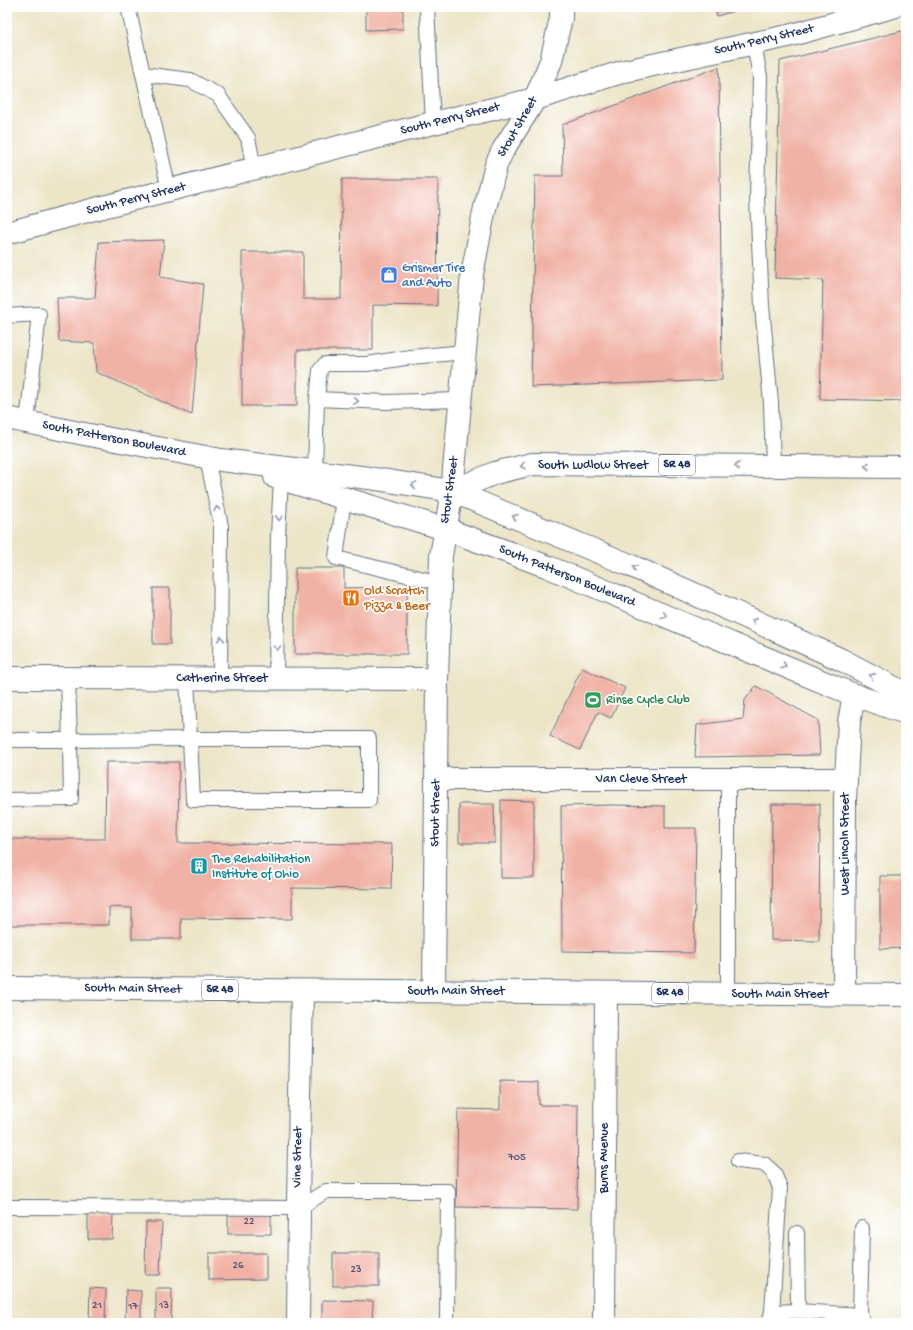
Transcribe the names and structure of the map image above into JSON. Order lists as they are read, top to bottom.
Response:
{
  "streets": {
    "main road": [
      "South Perry Street",
      "Stout Street",
      "South Patterson Boulevard",
      "South Ludlow Street",
      "SR 48",
      "Catherine Street",
      "Van Cleve Street",
      "West Lincoln Street",
      "South Main Street",
      "Vine Street",
      "Burns Avenue"
    ]
  },
  "crossings": [
    ["South Perry Street", "Stout Street"],
    ["Stout Street", "South Patterson Boulevard"],
    ["Stout Street", "South Ludlow Street"],
    ["Stout Street", "Catherine Street"],
    ["Stout Street", "Van Cleve Street"],
    ["Stout Street", "South Main Street"],
    ["South Patterson Boulevard", "South Ludlow Street"],
    ["South Patterson Boulevard", "West Lincoln Street"],
    ["Van Cleve Street", "West Lincoln Street"],
    ["West Lincoln Street", "South Main Street"],
    ["South Main Street", "Vine Street"],
    ["South Main Street", "Burns Avenue"]
  ],
  "one_way": ["South Ludlow Street"],
  "places": {
    "shop": ["Grismer Tire and Auto"],
    "restaurant": ["Old Scratch Pizza & Beer"],
    "sports": ["Rinse Cycle Club"],
    "building": ["The Rehabilitation Institute of Ohio"]
  },
  "house_numbers": [
    "705",
    "22",
    "26",
    "23",
    "21",
    "13",
    "17"
  ]
}
